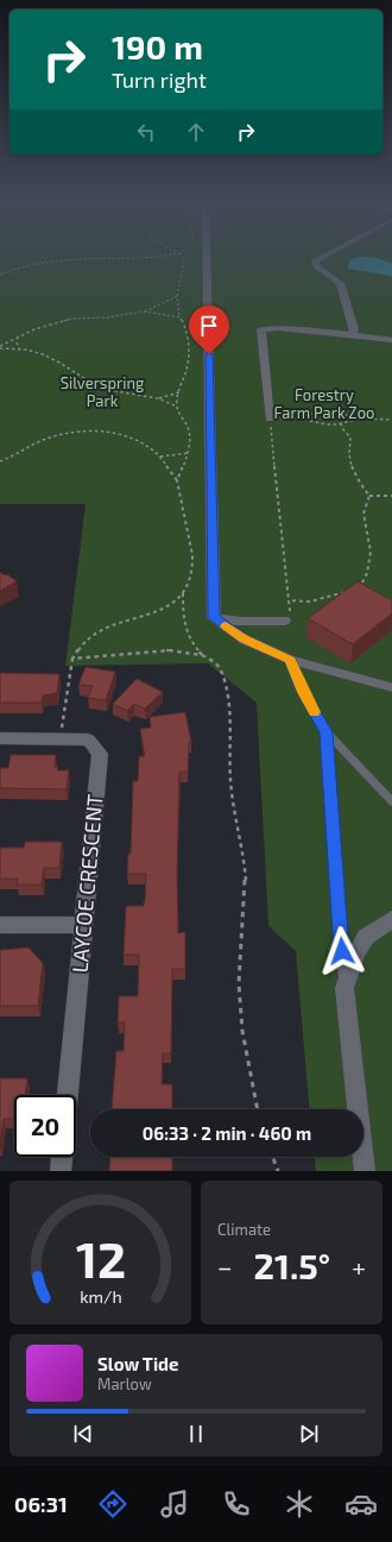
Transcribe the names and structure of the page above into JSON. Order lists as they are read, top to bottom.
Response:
{
  "streets": {
    "street": ["LAYCOE CRESCENT"]
  },
  "parks": ["Silverspring Park", "Forestry Farm Park Zoo"],
  "page": {
    "turn": ["190 m", "Turn right"],
    "limit": "20",
    "trip": "06:33 · 2 min · 460 m",
    "tile": "Climate",
    "heat": ["−", "21.5°", "+"],
    "song": ["Slow Tide", "Marlow"],
    "tabs": "06:31",
    "gauge": ["12", "km/h"]
  }
}
